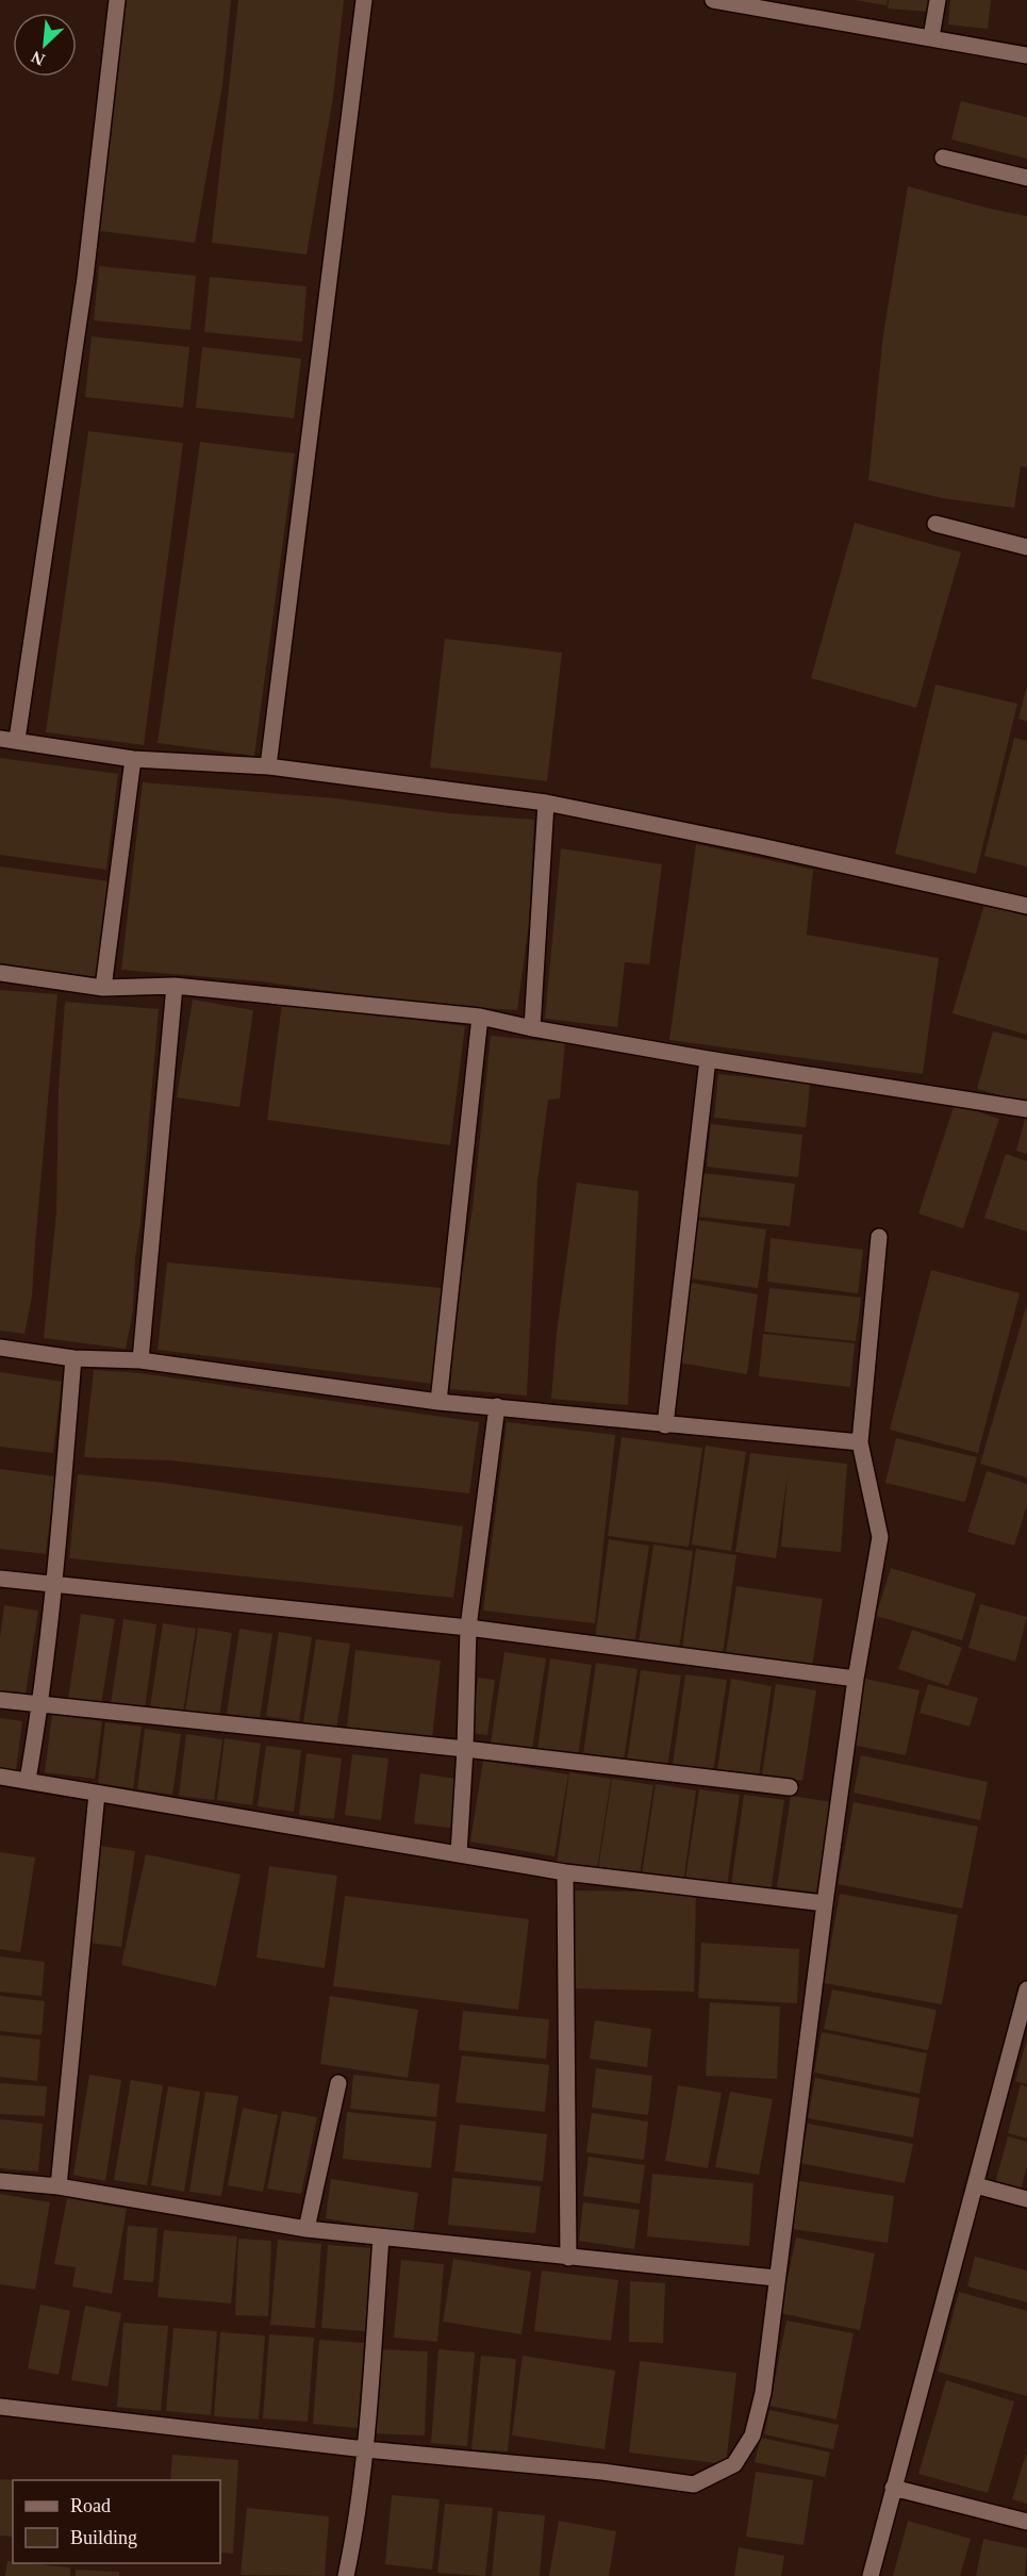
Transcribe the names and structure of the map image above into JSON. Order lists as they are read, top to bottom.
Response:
{
  "legend": ["Road", "Building"],
  "north": "bottom left"
}
